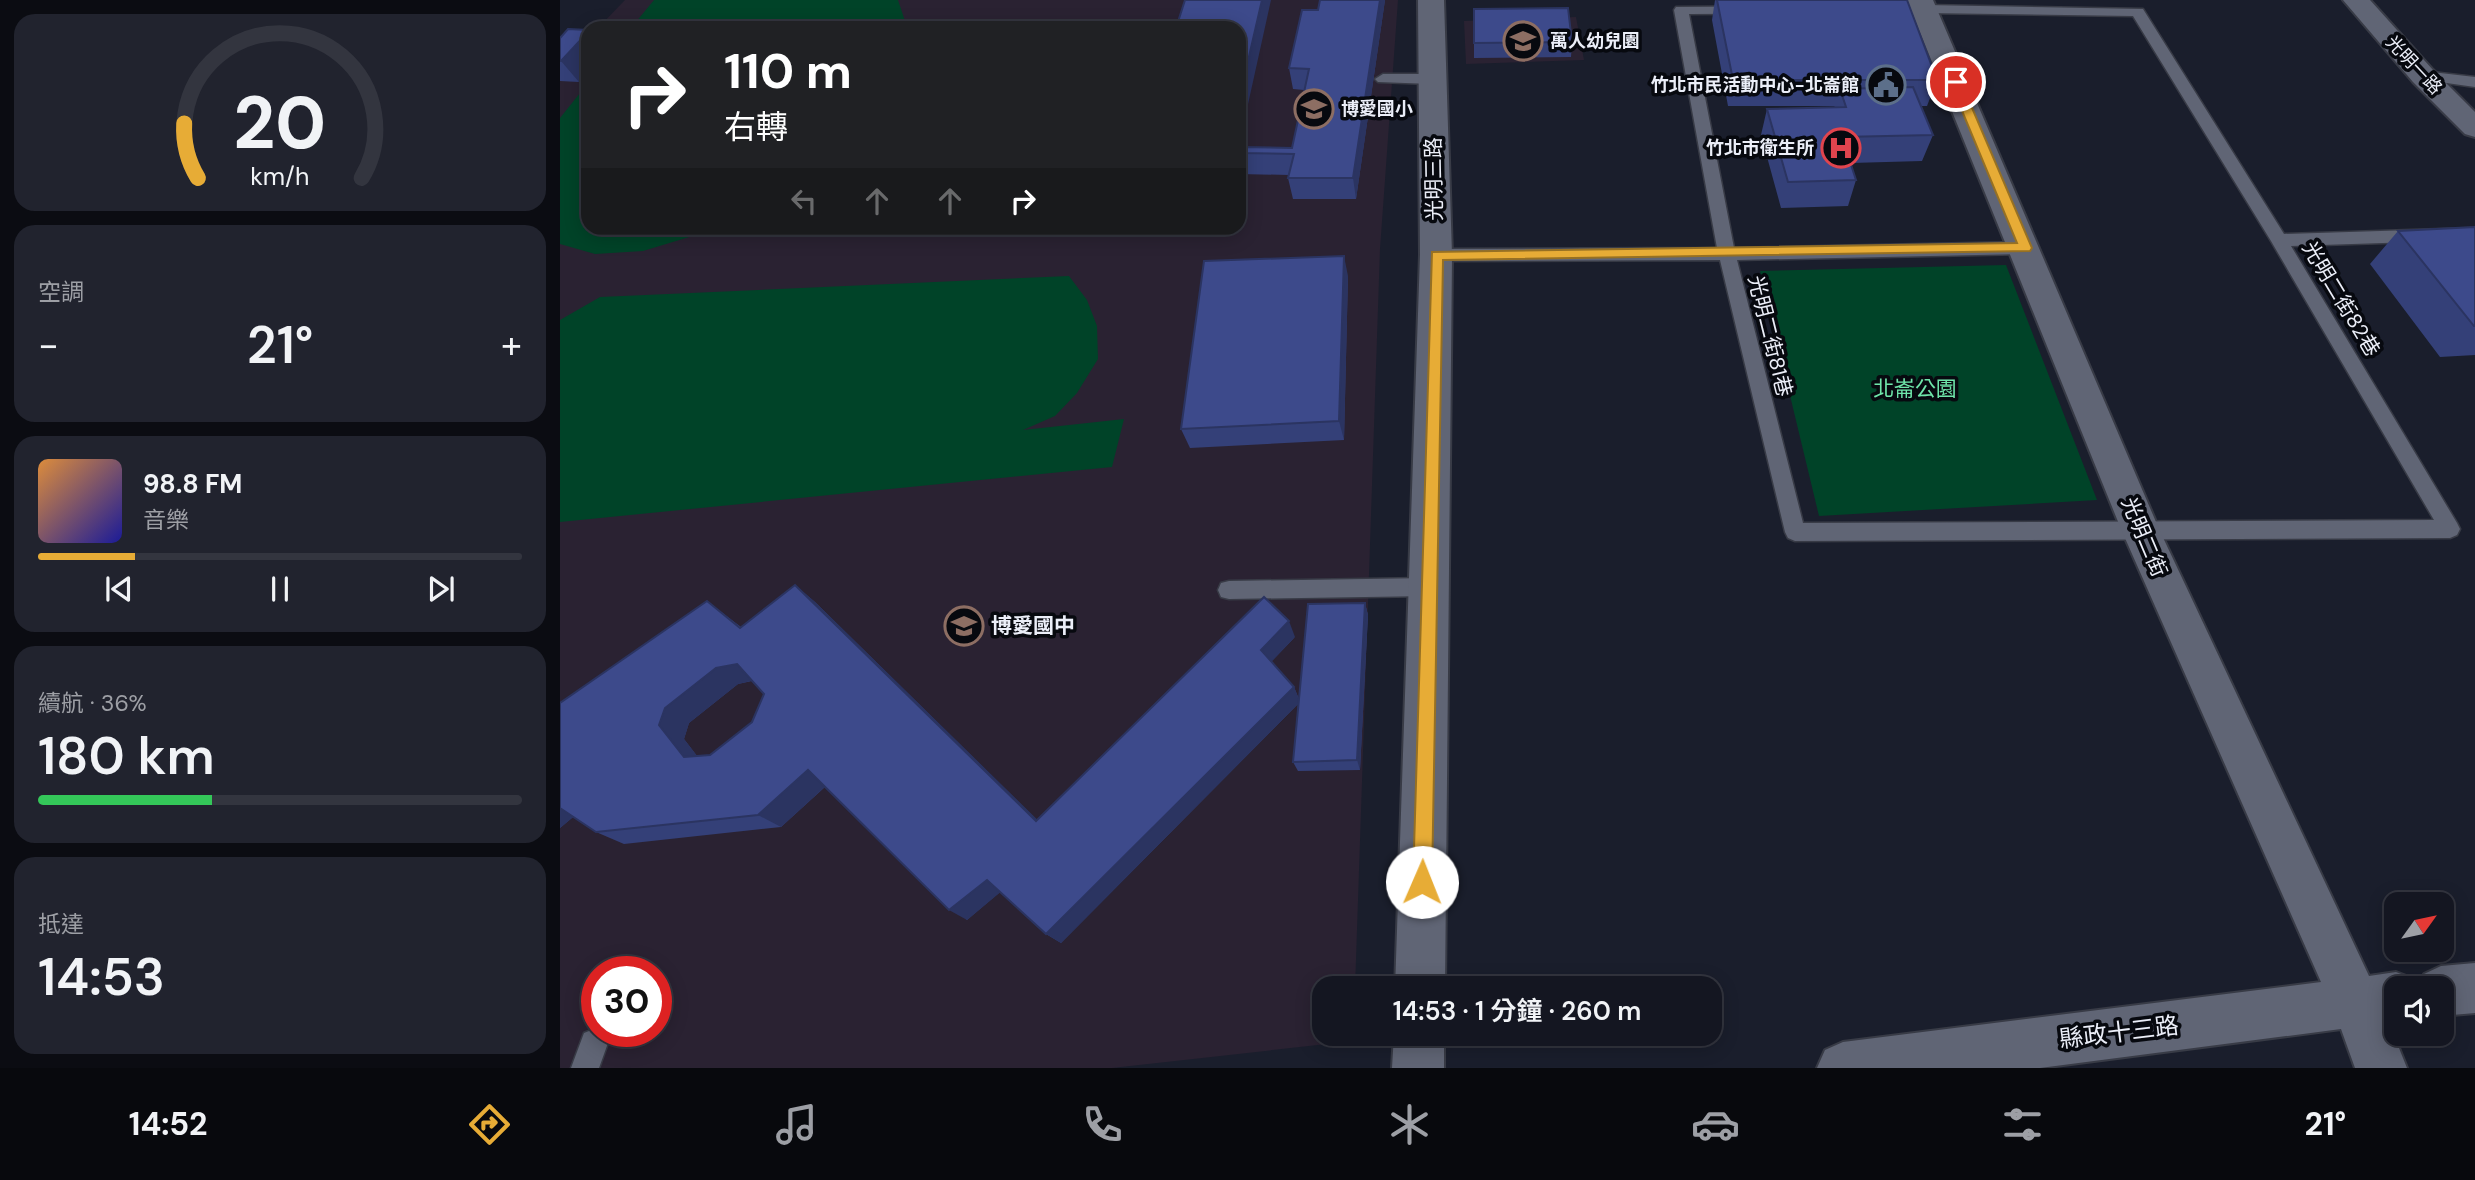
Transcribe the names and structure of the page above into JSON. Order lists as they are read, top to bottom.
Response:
{
  "streets": {
    "street": [
      "光明一路",
      "光明三路",
      "光明二街",
      "縣政十三路"
    ],
    "lane": ["光明二街82巷", "光明二街81巷"]
  },
  "crossings": [
    ["光明二街82巷", "光明二街81巷"],
    ["光明二街82巷", "光明二街"],
    ["光明二街81巷", "光明二街"],
    ["光明二街", "縣政十三路"]
  ],
  "parks": ["北崙公園"],
  "places": {
    "school or university": ["萬人幼兒園", "博愛國小", "博愛國中"],
    "public building": ["竹北市民活動中心-北崙館"],
    "hospital": ["竹北市衛生所"]
  },
  "north": "top right",
  "page": {
    "turn": ["110 m", "右轉"],
    "tile": [
      "空調",
      ["續航 · 36%", "180 km"],
      ["抵達", "14:53"]
    ],
    "heat": ["−", "21°", "+"],
    "song": ["98.8 FM", "音樂"],
    "limit": "30",
    "trip": "14:53 · 1 分鐘 · 260 m",
    "tabs": ["14:52", "21°"],
    "gauge": ["20", "km/h"]
  }
}
